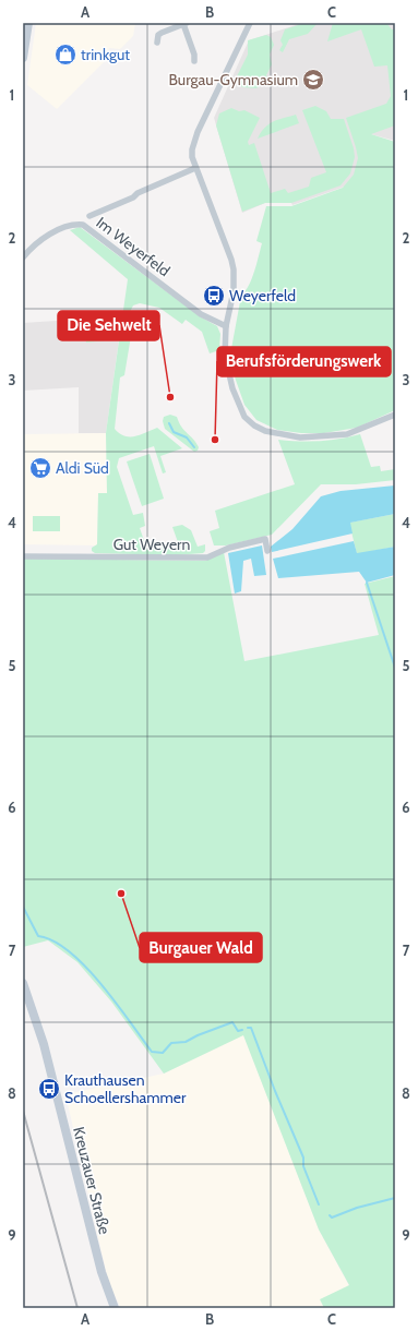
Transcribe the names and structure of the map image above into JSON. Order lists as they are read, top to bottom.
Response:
{
  "streets": {
    "main road": ["Kreuzauer Straße"],
    "street": ["Im Weyerfeld", "Gut Weyern"]
  },
  "places": {
    "shop": ["trinkgut"],
    "school or university": ["Burgau-Gymnasium"],
    "bus stop": ["Weyerfeld", "Krauthausen Schoellershammer"],
    "other": ["Die Sehwelt", "Berufsförderungswerk", "Burgauer Wald"],
    "supermarket": ["Aldi Süd"]
  },
  "grid": {
    "columns": ["A", "B", "C"],
    "rows": [
      "1",
      "2",
      "3",
      "4",
      "5",
      "6",
      "7",
      "8",
      "9"
    ]
  }
}
